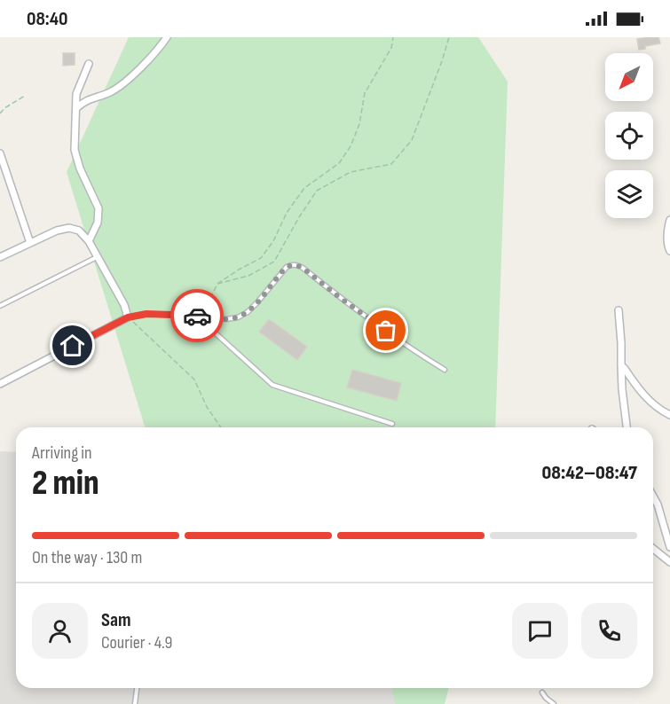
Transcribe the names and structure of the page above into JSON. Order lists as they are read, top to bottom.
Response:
{
  "north": "bottom left",
  "page": {
    "status": "08:40",
    "heading": ["2 min", "Arriving in", "08:42–08:47"],
    "panel": ["Sam", "Courier · 4.9"],
    "bar": "On the way · 130 m"
  }
}
